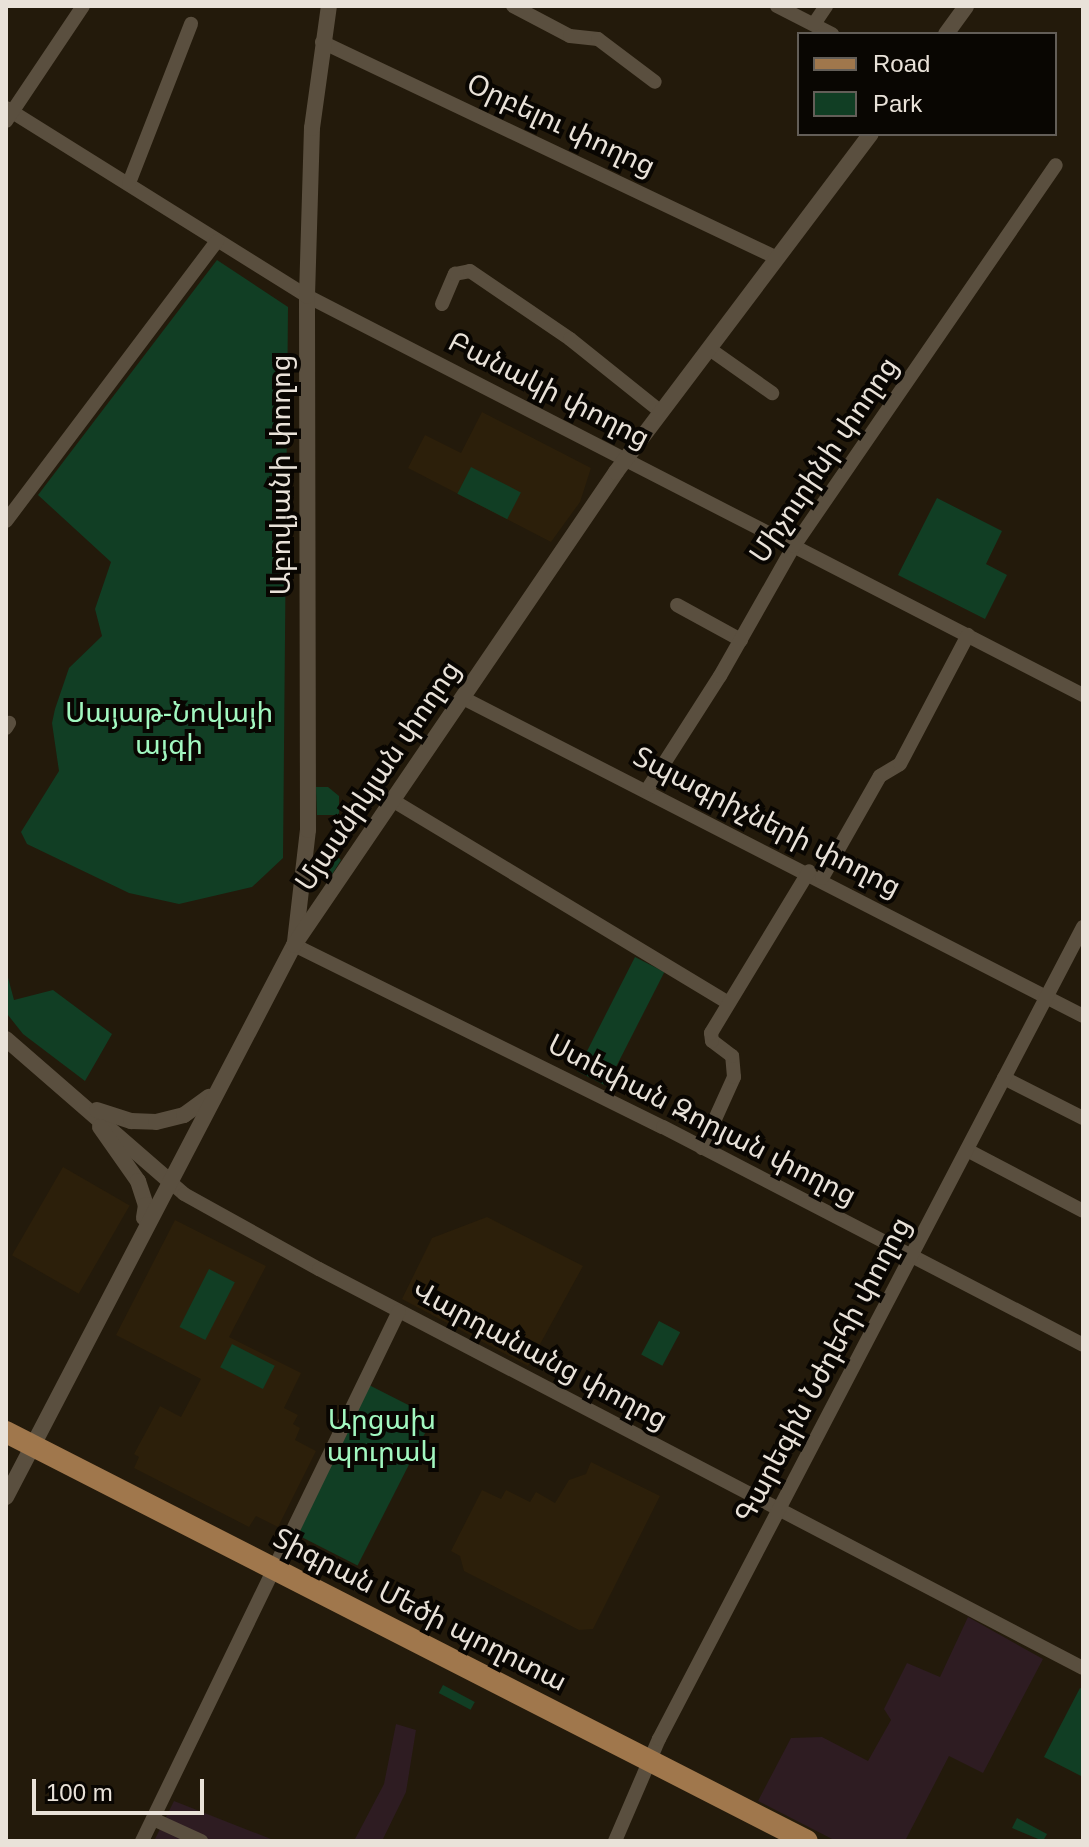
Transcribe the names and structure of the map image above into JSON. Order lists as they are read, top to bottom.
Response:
{
  "streets": {
    "main road": ["Տիգրան Մեծի պողոտա"],
    "street": [
      "Օրբելու փողոց",
      "Բանակի փողոց",
      "Միչուրինի փողոց",
      "Աբովյանի փողոց",
      "Մյասնիկյան փողոց",
      "Տպագրիչների փողոց",
      "Ստեփան Զորյան փողոց",
      "Վարդանանց փողոց",
      "Գարեգին Նժդեհի փողոց"
    ]
  },
  "crossings": [
    ["Օրբելու փողոց", "Աբովյանի փողոց"],
    ["Օրբելու փողոց", "Մյասնիկյան փողոց"],
    ["Բանակի փողոց", "Միչուրինի փողոց"],
    ["Բանակի փողոց", "Աբովյանի փողոց"],
    ["Բանակի փողոց", "Մյասնիկյան փողոց"],
    ["Միչուրինի փողոց", "Տպագրիչների փողոց"],
    ["Աբովյանի փողոց", "Մյասնիկյան փողոց"],
    ["Աբովյանի փողոց", "Ստեփան Զորյան փողոց"],
    ["Մյասնիկյան փողոց", "Տպագրիչների փողոց"],
    ["Մյասնիկյան փողոց", "Ստեփան Զորյան փողոց"],
    ["Մյասնիկյան փողոց", "Վարդանանց փողոց"],
    ["Մյասնիկյան փողոց", "Տիգրան Մեծի պողոտա"],
    ["Տպագրիչների փողոց", "Գարեգին Նժդեհի փողոց"],
    ["Ստեփան Զորյան փողոց", "Գարեգին Նժդեհի փողոց"],
    ["Վարդանանց փողոց", "Գարեգին Նժդեհի փողոց"],
    ["Գարեգին Նժդեհի փողոց", "Տիգրան Մեծի պողոտա"]
  ],
  "parks": ["Սայաթ-Նովայի այգի", "Արցախ պուրակ"],
  "legend": ["Road", "Park"],
  "scale_bar": "100 m"
}
